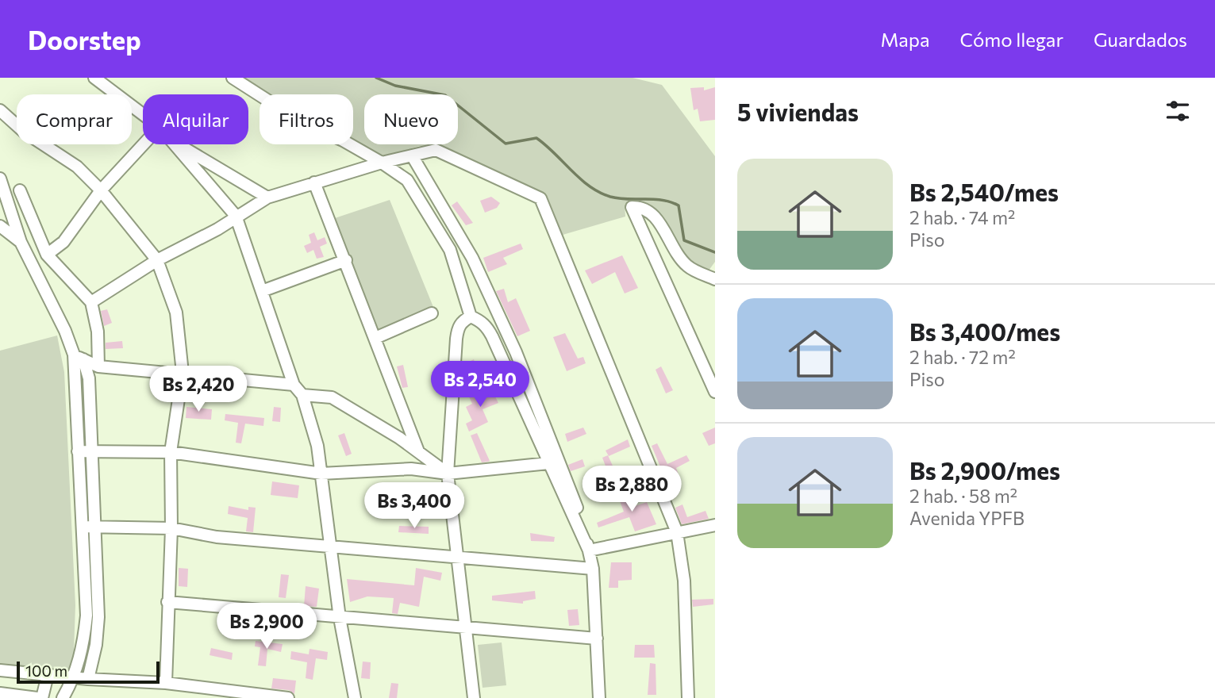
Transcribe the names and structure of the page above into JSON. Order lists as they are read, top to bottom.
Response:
{
  "scale_bar": "100 m",
  "page": {
    "header": "Doorstep",
    "nav": ["Mapa", "Cómo llegar", "Guardados"],
    "heading": "5 viviendas",
    "chip": [
      "Comprar",
      "Alquilar",
      "Filtros",
      "Nuevo"
    ],
    "list": [
      {
        "name": "Bs 2,540/mes",
        "note": "2 hab. · 74 m² · Piso"
      },
      {
        "name": "Bs 3,400/mes",
        "note": "2 hab. · 72 m² · Piso"
      },
      {
        "name": "Bs 2,900/mes",
        "note": "2 hab. · 58 m² · Avenida YPFB"
      }
    ],
    "price": [
      "Bs 2,540",
      "Bs 2,420",
      "Bs 2,880",
      "Bs 3,400",
      "Bs 2,900"
    ],
    "scale": "100 m"
  }
}
